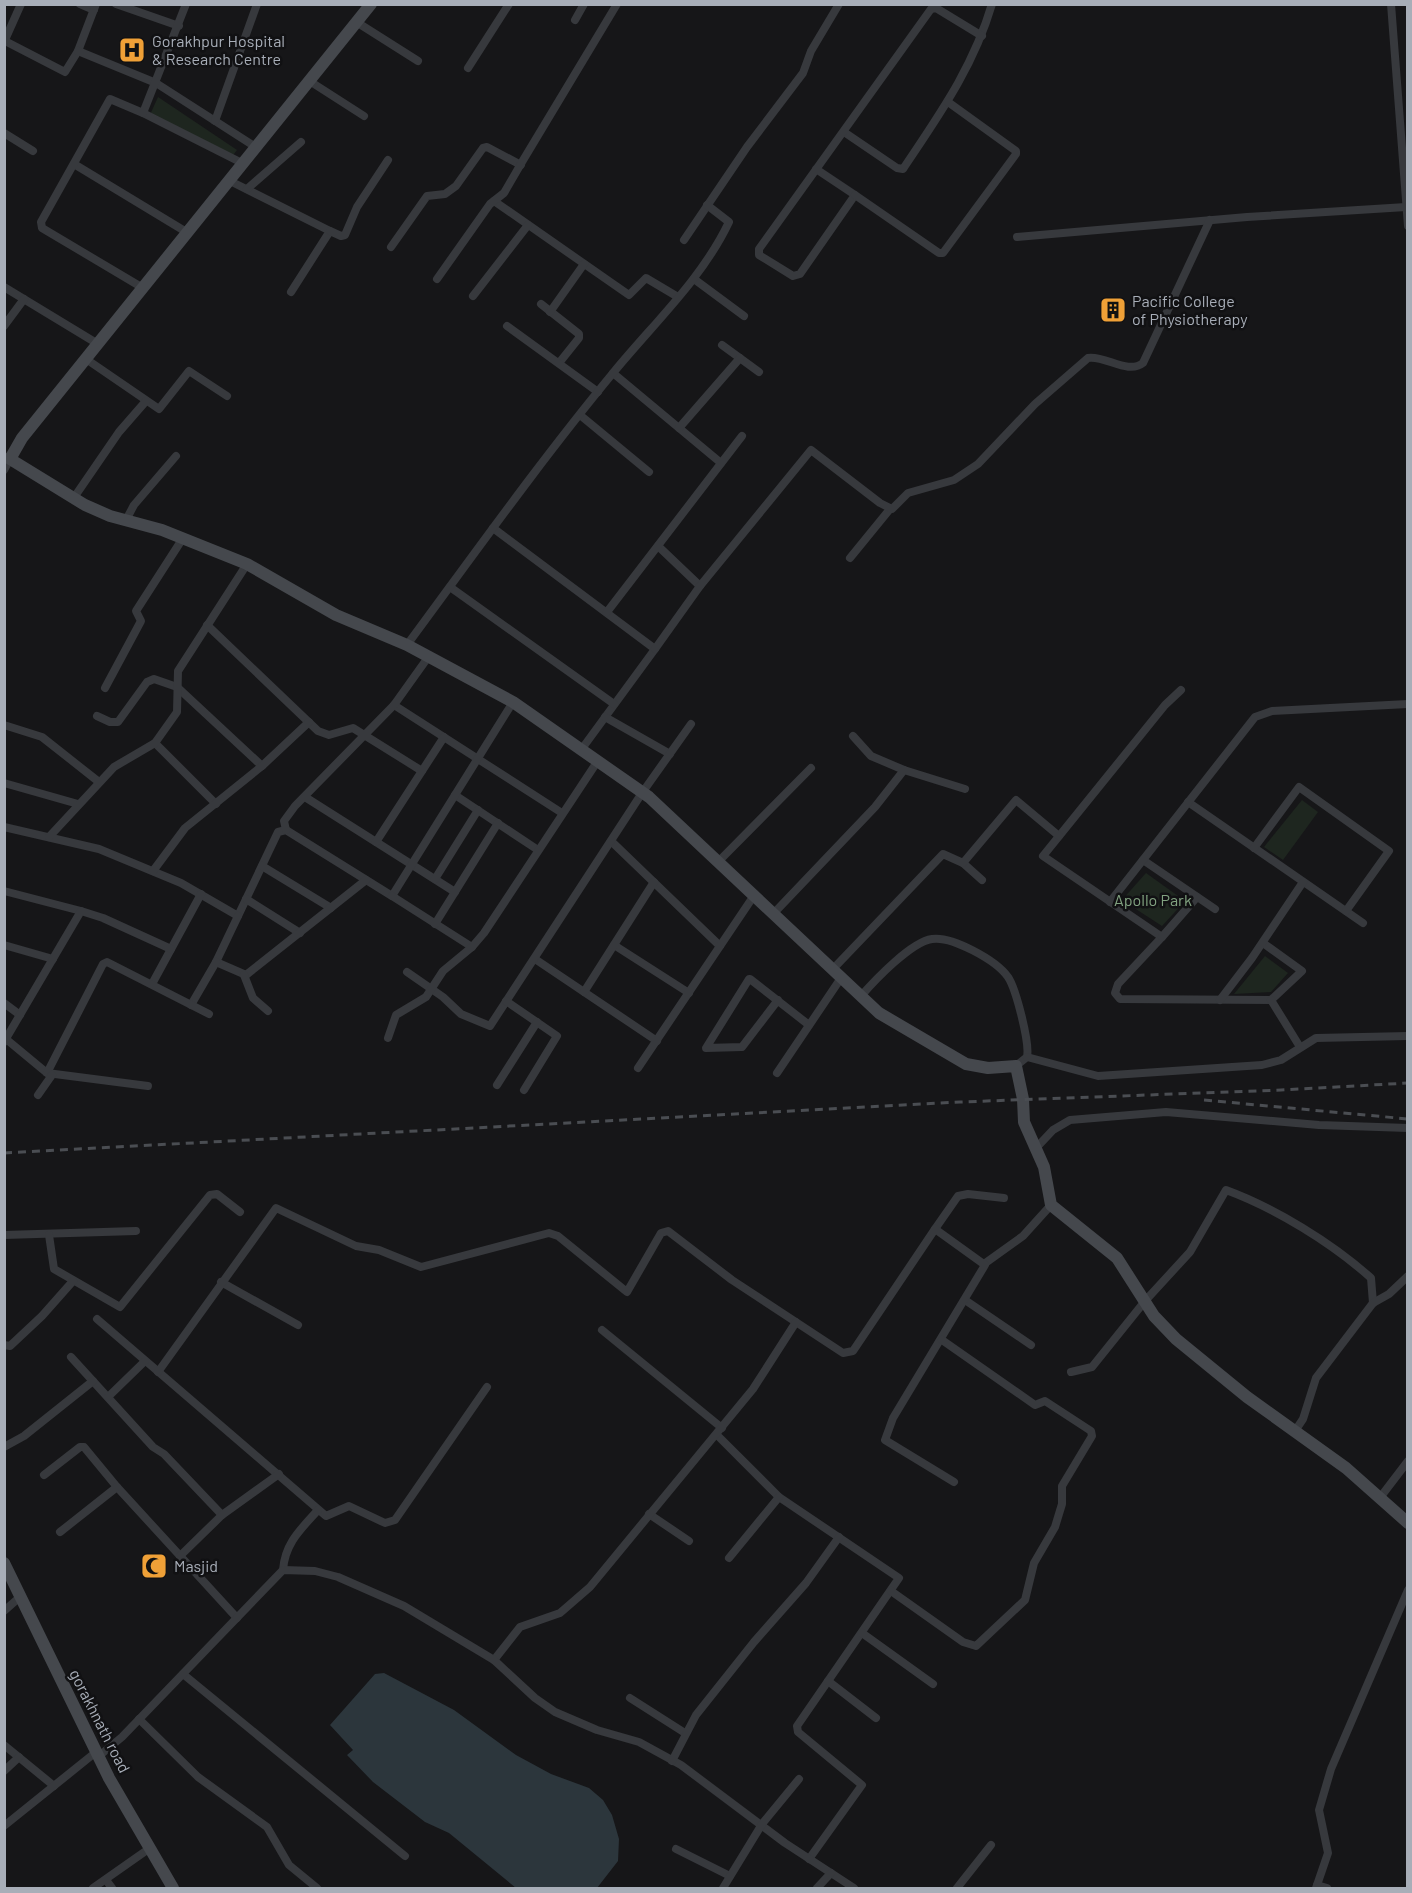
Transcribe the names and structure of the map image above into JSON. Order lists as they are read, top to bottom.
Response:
{
  "streets": {
    "street": ["gorakhnath road"]
  },
  "parks": ["Apollo Park"],
  "places": {
    "hospital": ["Gorakhpur Hospital & Research Centre"],
    "building": ["Pacific College of Physiotherapy"],
    "mosque": ["Masjid"]
  }
}
